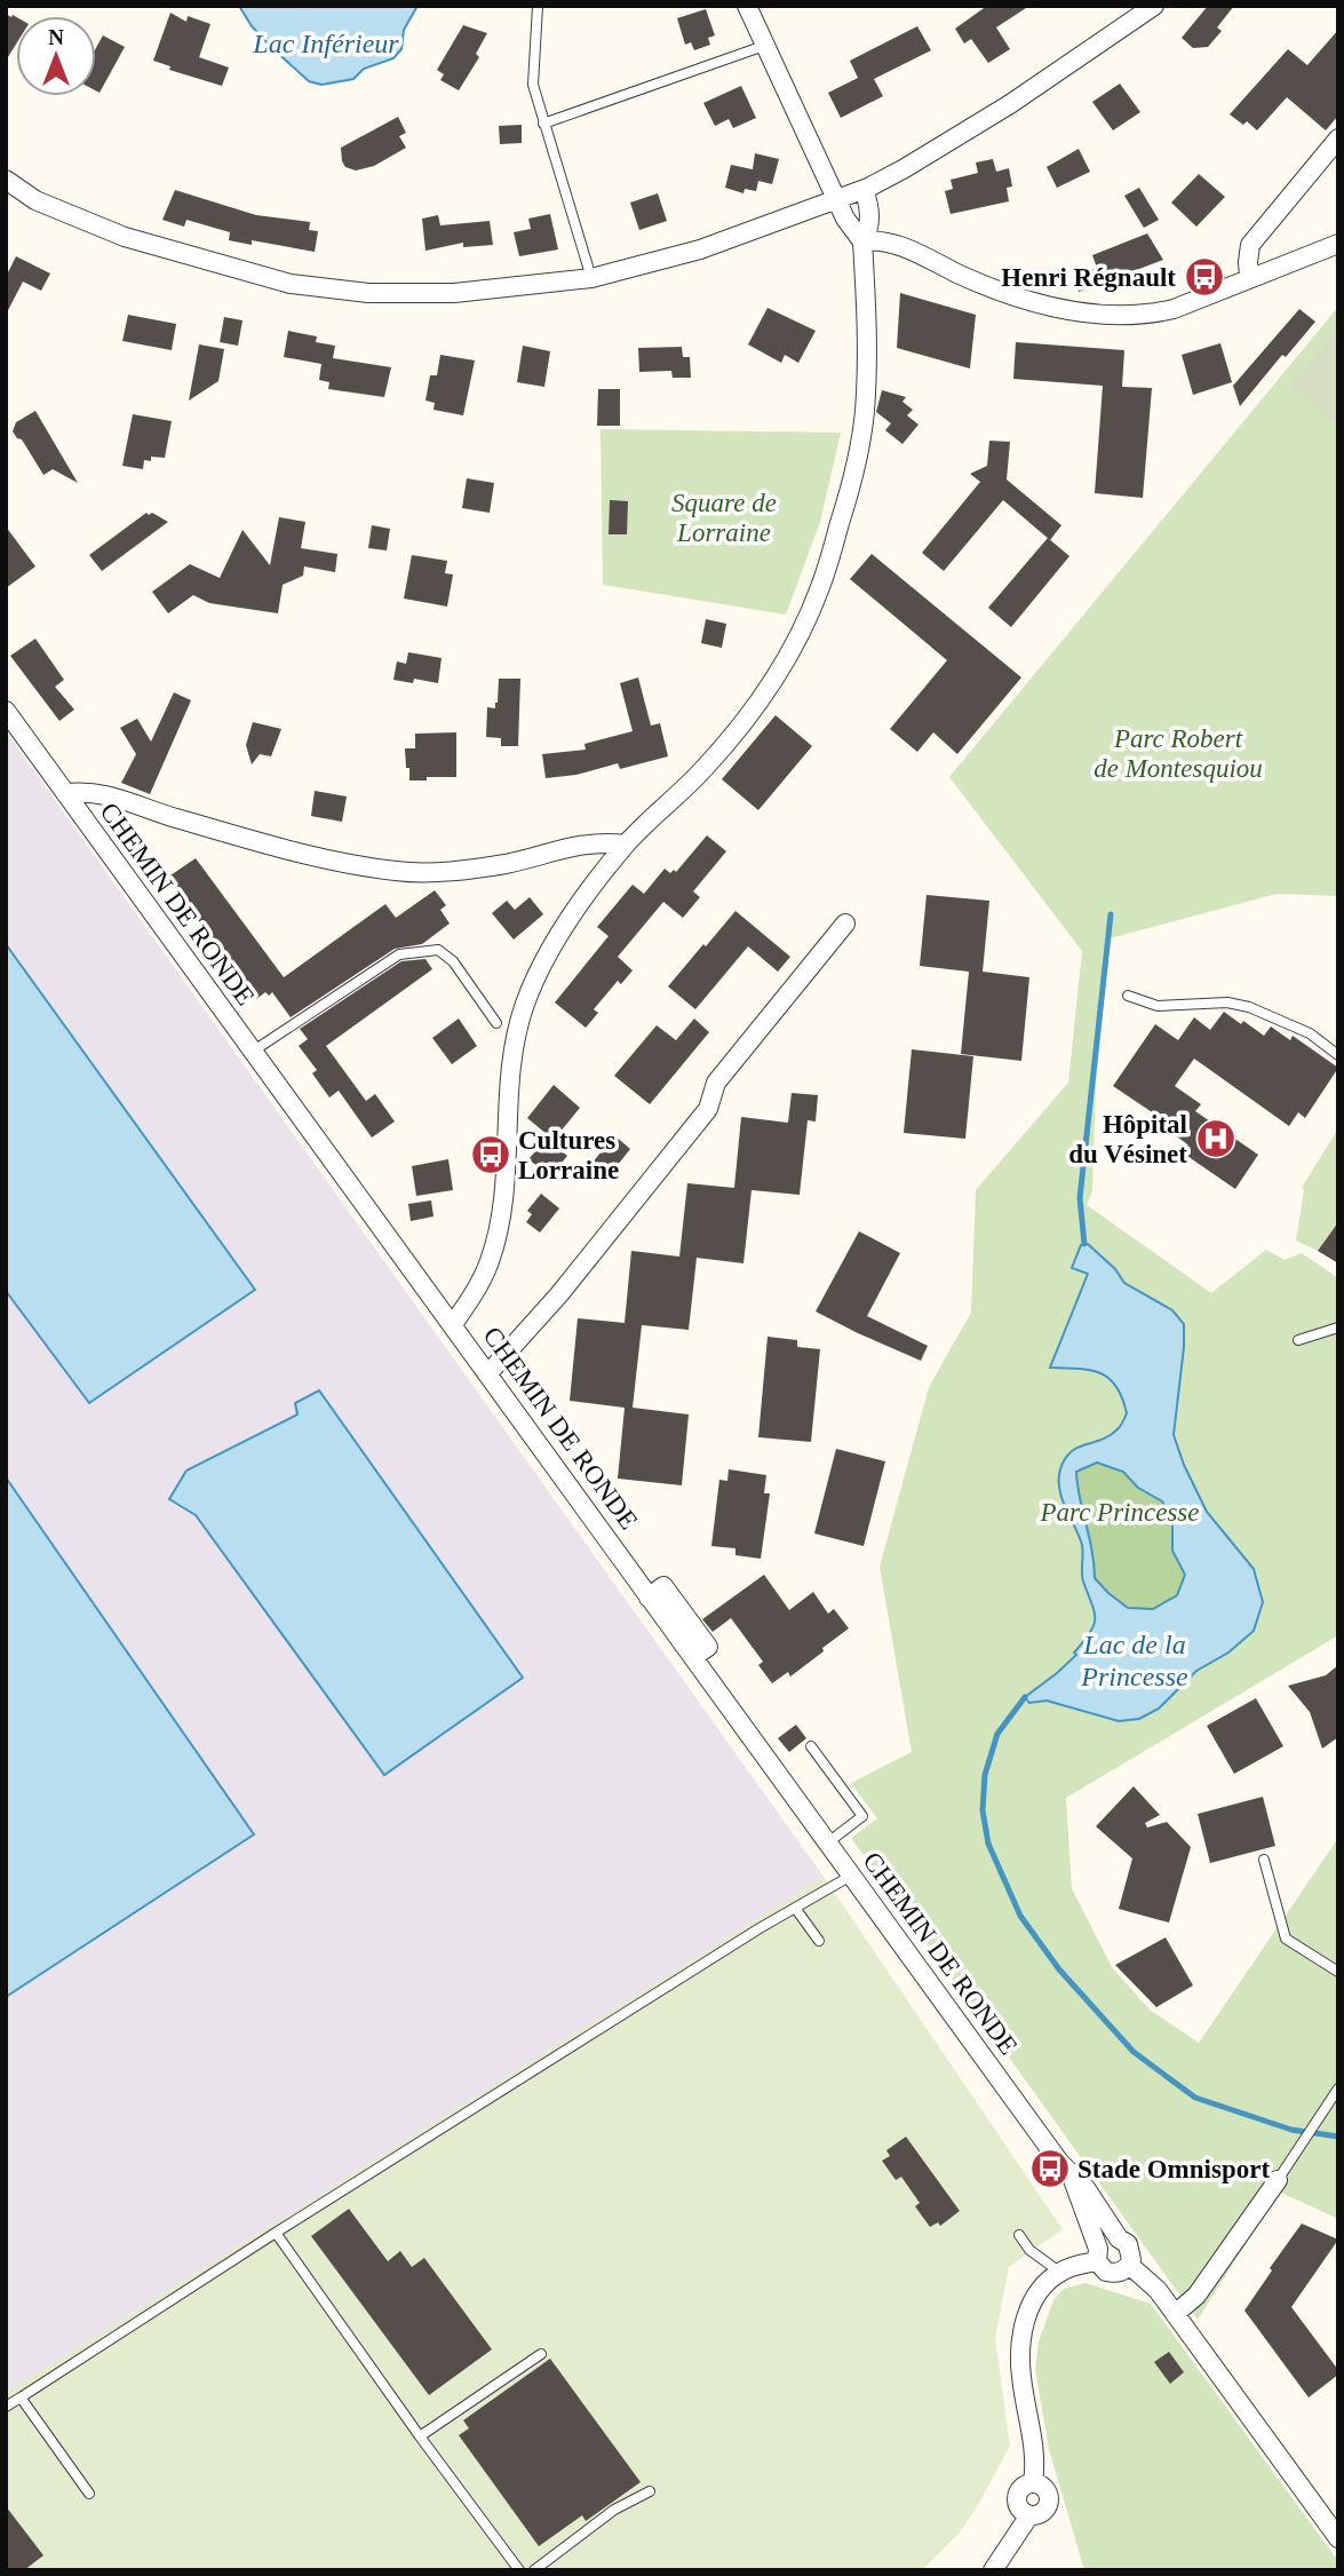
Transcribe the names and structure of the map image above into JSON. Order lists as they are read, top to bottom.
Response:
{
  "streets": {
    "street": ["CHEMIN DE RONDE"]
  },
  "water": ["Lac Inférieur", "Lac de la Princesse"],
  "parks": ["Square de Lorraine", "Parc Robert de Montesquiou", "Parc Princesse"],
  "places": {
    "bus stop": ["Henri Régnault", "Cultures Lorraine", "Stade Omnisport"],
    "hospital": ["Hôpital du Vésinet"]
  },
  "north": "top"
}
